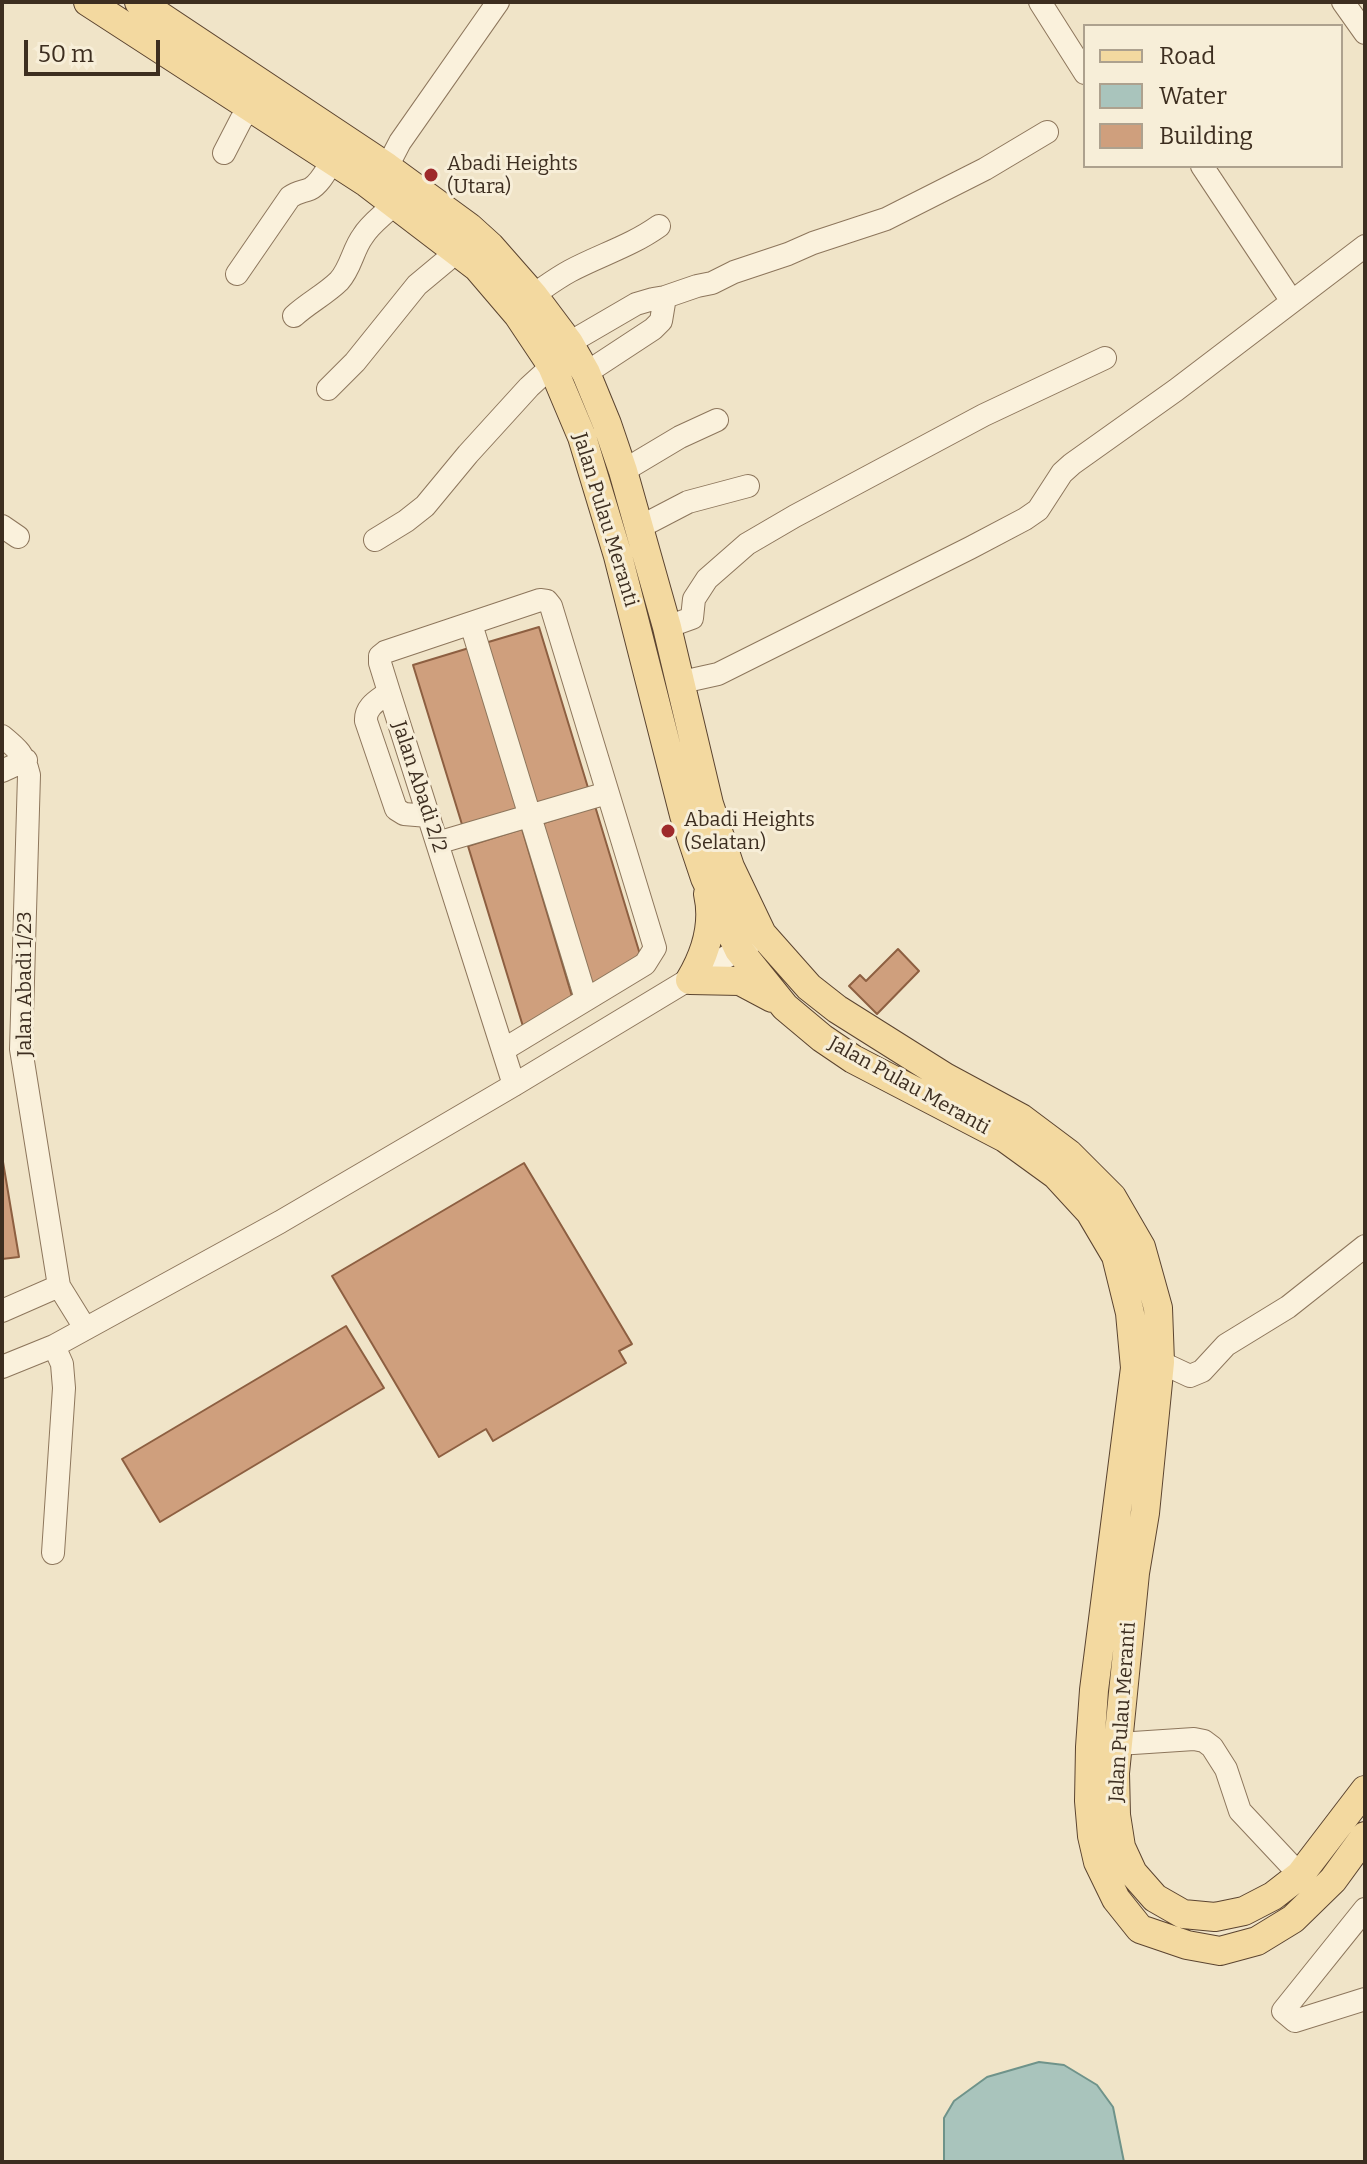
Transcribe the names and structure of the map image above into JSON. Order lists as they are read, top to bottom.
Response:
{
  "streets": {
    "main road": ["Jalan Pulau Meranti"],
    "street": ["Jalan Abadi 2/2", "Jalan Abadi 1/23"]
  },
  "places": ["Abadi Heights (Utara)", "Abadi Heights (Selatan)"],
  "legend": ["Road", "Water", "Building"],
  "scale_bar": "50 m"
}
